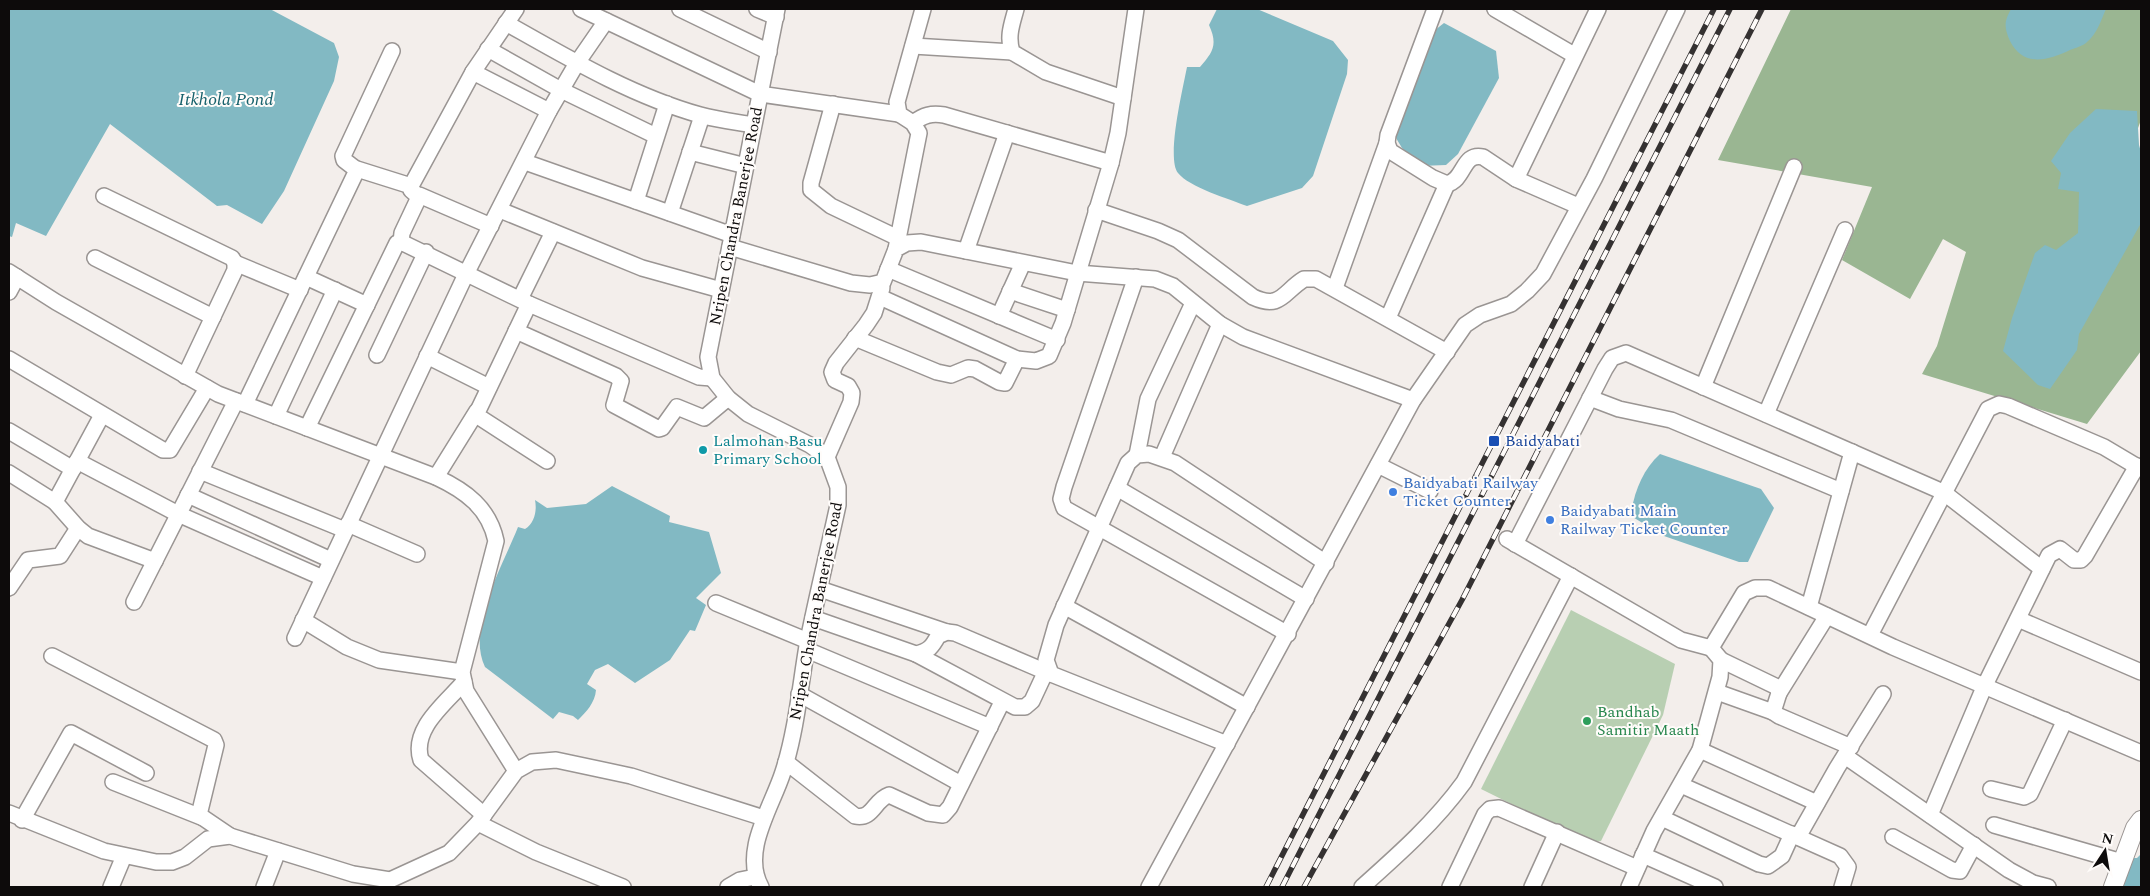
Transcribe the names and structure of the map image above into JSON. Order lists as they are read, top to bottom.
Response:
{
  "streets": {
    "street": ["Nripen Chandra Banerjee Road"]
  },
  "water": ["Itkhola Pond"],
  "places": {
    "transit": ["Baidyabati"],
    "other": [
      "Lalmohan Basu Primary School",
      "Baidyabati Railway Ticket Counter",
      "Baidyabati Main Railway Ticket Counter",
      "Bandhab Samitir Maath"
    ]
  },
  "north": "top"
}
